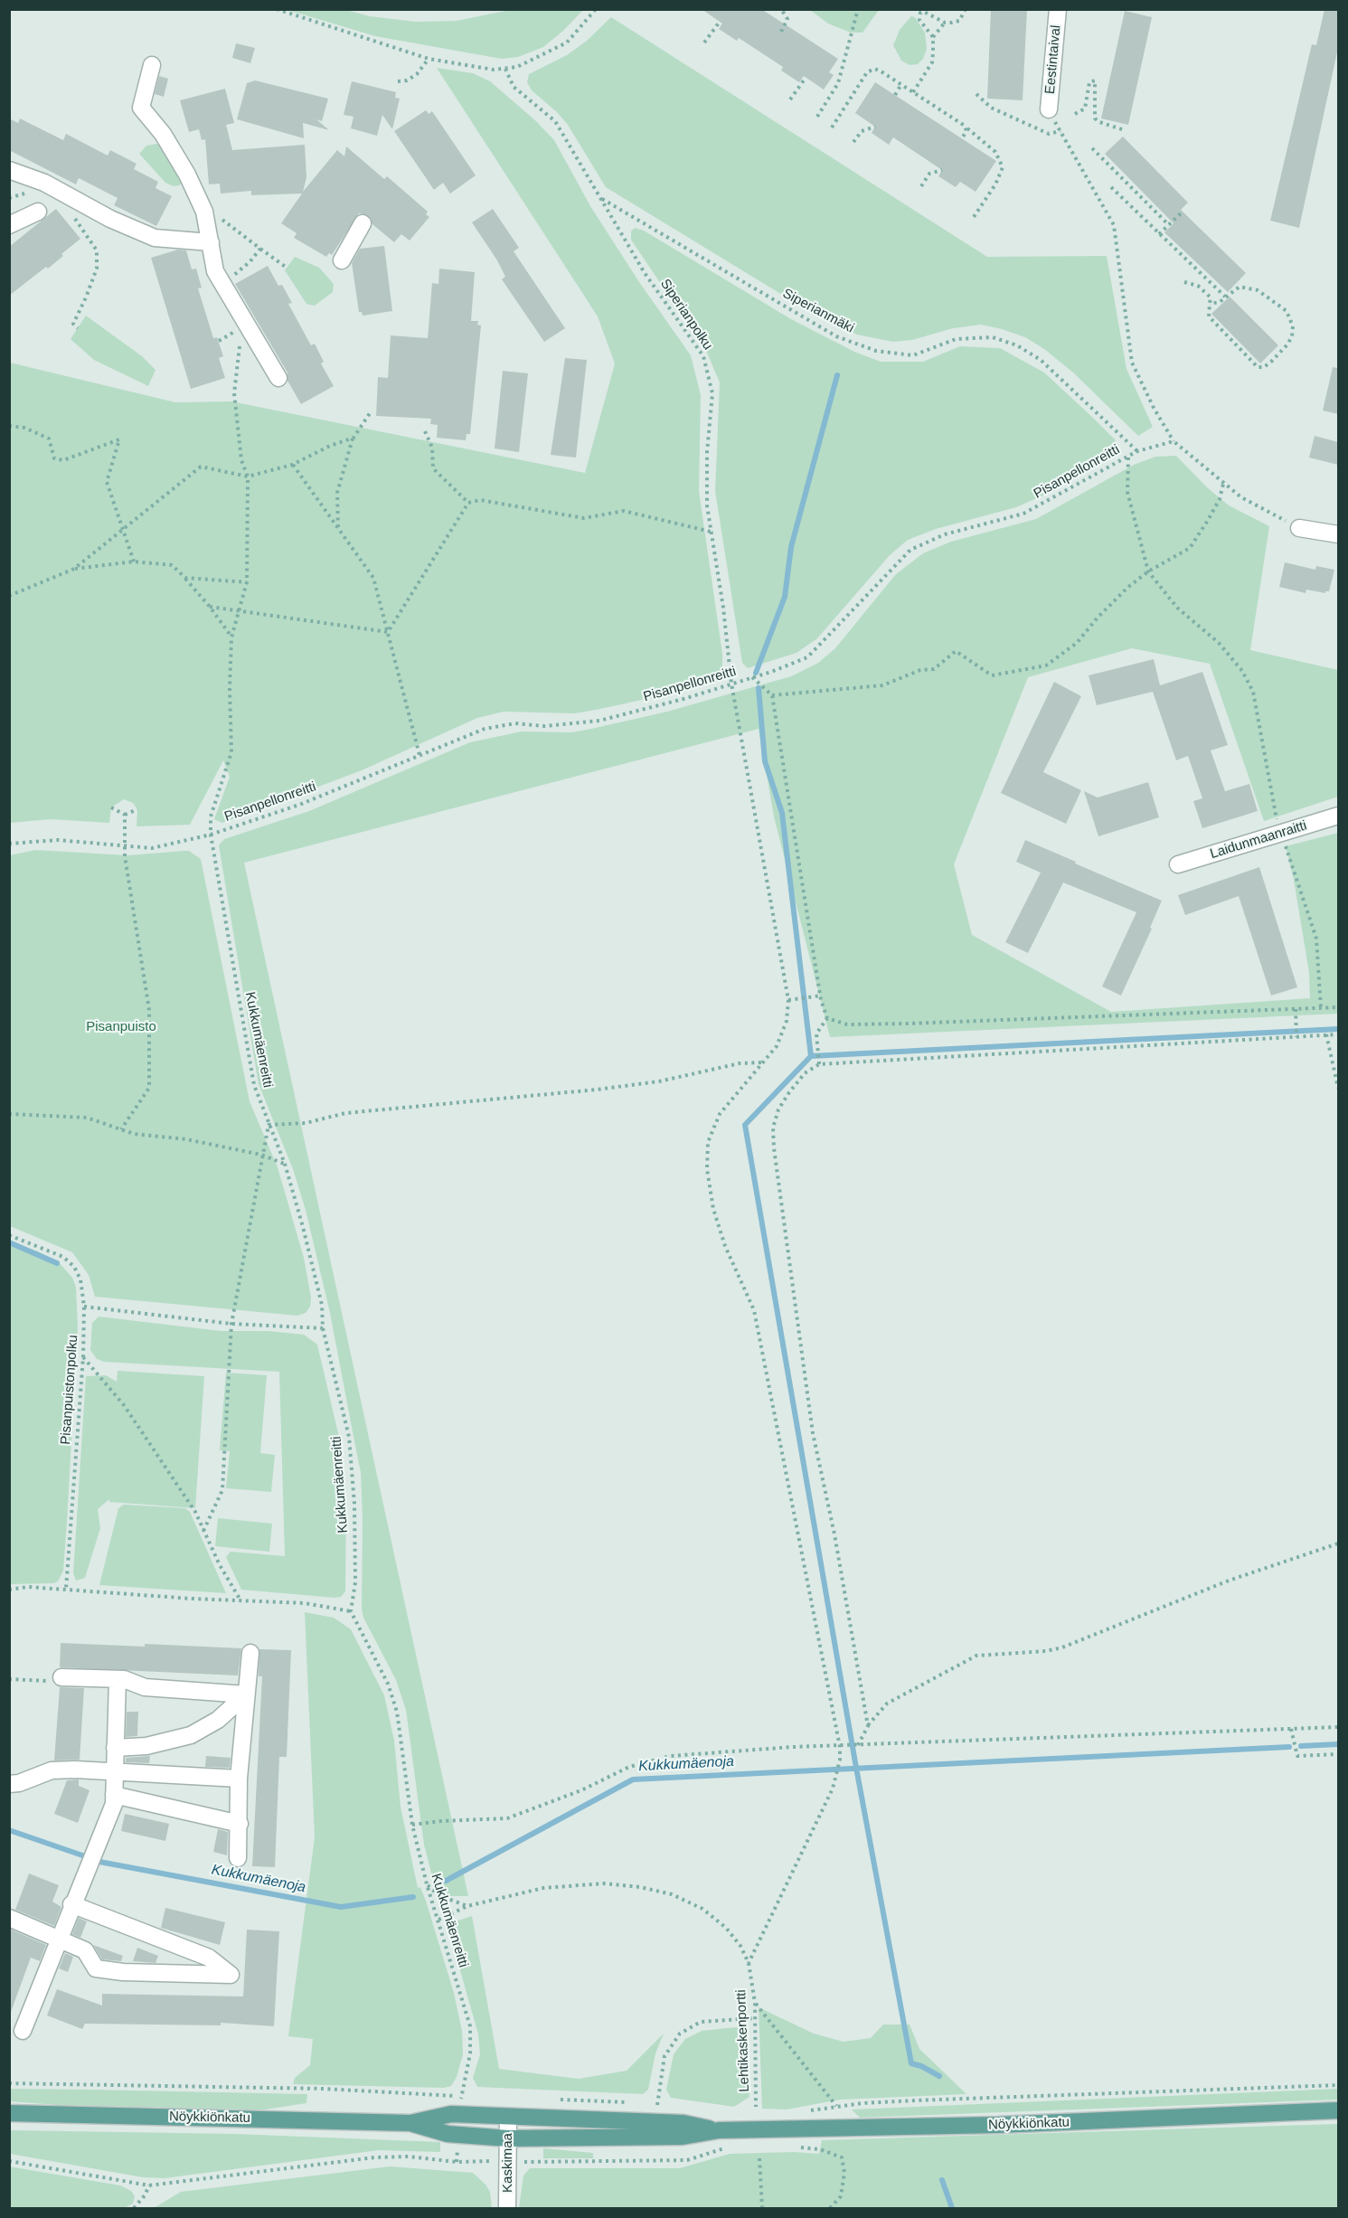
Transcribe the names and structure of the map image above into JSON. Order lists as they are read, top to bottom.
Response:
{
  "streets": {
    "main road": ["Nöykkiönkatu"],
    "street": ["Eestintaival", "Laidunmaanraitti", "Kaskimaa"],
    "path": [
      "Siperianmäki",
      "Siperianpolku",
      "Pisanpellonreitti",
      "Kukkumäenreitti",
      "Pisanpuistonpolku",
      "Lehtikaskenportti"
    ]
  },
  "crossings": [
    ["Siperianmäki", "Siperianpolku"],
    ["Siperianmäki", "Pisanpellonreitti"],
    ["Siperianpolku", "Pisanpellonreitti"],
    ["Siperianpolku", "Lehtikaskenportti"],
    ["Pisanpellonreitti", "Kukkumäenreitti"],
    ["Kukkumäenreitti", "Lehtikaskenportti"],
    ["Nöykkiönkatu", "Kaskimaa"]
  ],
  "water": ["Kukkumäenoja"],
  "parks": ["Pisanpuisto"]
}
